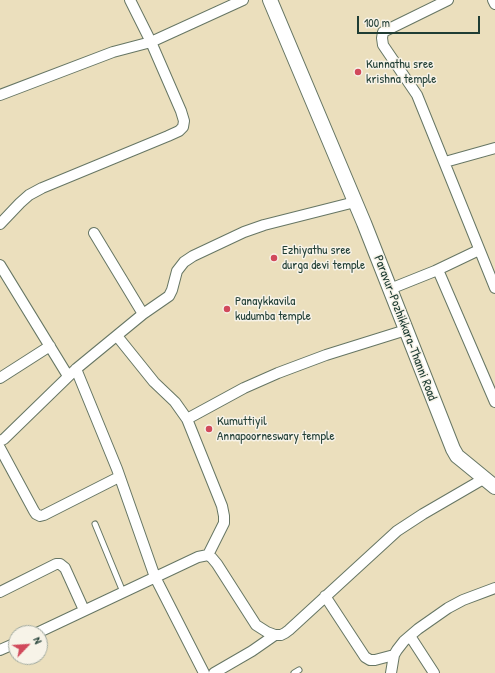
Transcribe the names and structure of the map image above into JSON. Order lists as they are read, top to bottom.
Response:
{
  "streets": {
    "main road": ["Paravur-Pozhikkara-Thanni Road"]
  },
  "places": [
    "Kunnathu sree krishna temple",
    "Ezhiyathu sree durga devi temple",
    "Panaykkavila kudumba temple",
    "Kumuttiyil Annapoorneswary temple"
  ],
  "scale_bar": "100 m",
  "north": "top right"
}
